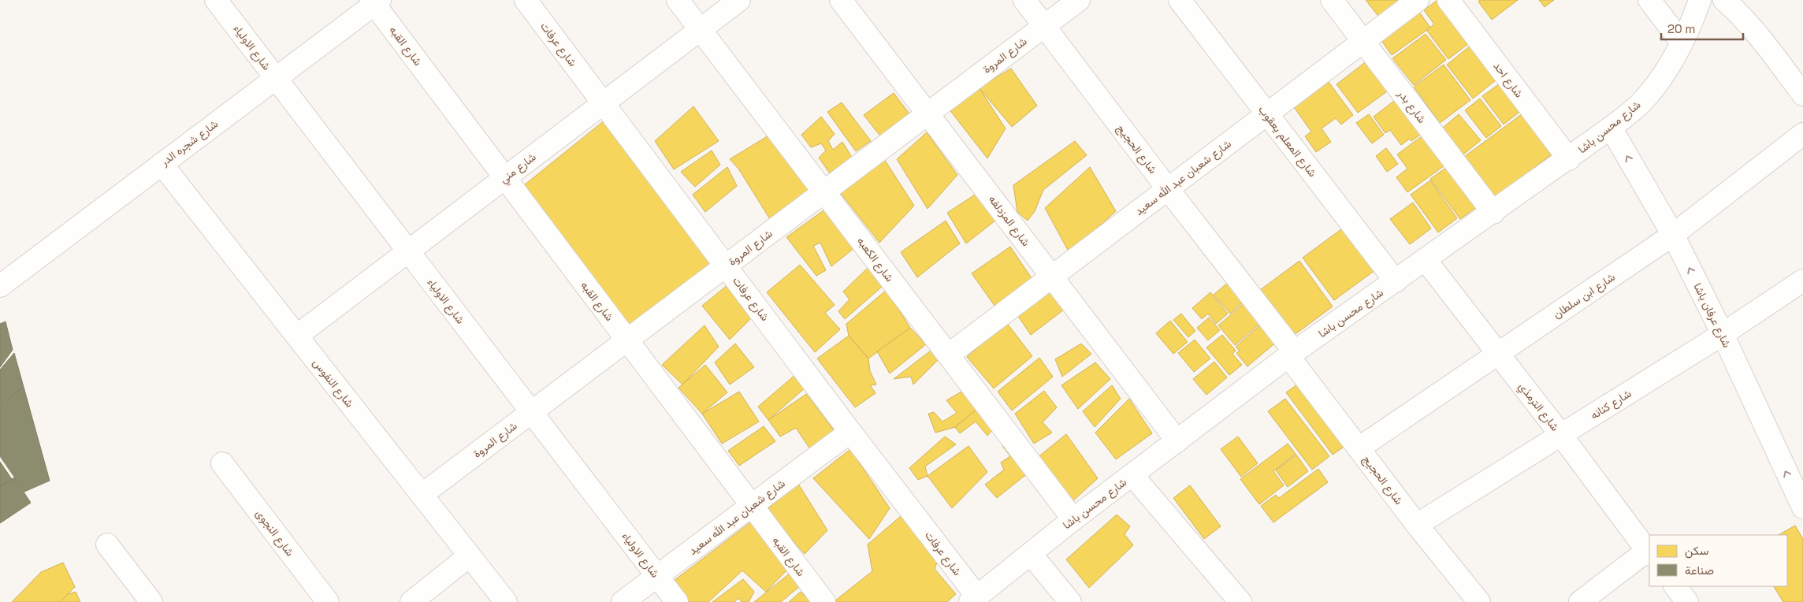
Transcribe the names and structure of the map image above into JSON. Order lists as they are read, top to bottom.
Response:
{
  "streets": {
    "street": [
      "شارع عرفات",
      "شارع القبه",
      "شارع الاولياء",
      "شارع المروة",
      "شارع احد",
      "شارع بدر",
      "شارع محسن باشا",
      "شارع المعلم يعقوب",
      "شارع شجره الدر",
      "شارع الحجيج",
      "شارع مني",
      "شارع شعبان عبد الله سعيد",
      "شارع المزدلفه",
      "شارع الكعبه",
      "شارع ابن سلطان",
      "شارع عرفان باشا",
      "شارع النفوس",
      "شارع كنانه",
      "شارع الترمذي",
      "شارع النجوى"
    ]
  },
  "crossings": [
    ["شارع عرفات", "شارع المروة"],
    ["شارع عرفات", "شارع محسن باشا"],
    ["شارع عرفات", "شارع مني"],
    ["شارع عرفات", "شارع شعبان عبد الله سعيد"],
    ["شارع القبه", "شارع المروة"],
    ["شارع القبه", "شارع شجره الدر"],
    ["شارع القبه", "شارع مني"],
    ["شارع القبه", "شارع شعبان عبد الله سعيد"],
    ["شارع الاولياء", "شارع المروة"],
    ["شارع الاولياء", "شارع شجره الدر"],
    ["شارع الاولياء", "شارع مني"],
    ["شارع الاولياء", "شارع شعبان عبد الله سعيد"],
    ["شارع المروة", "شارع الحجيج"],
    ["شارع المروة", "شارع المزدلفه"],
    ["شارع المروة", "شارع الكعبه"],
    ["شارع المروة", "شارع النفوس"],
    ["شارع احد", "شارع محسن باشا"],
    ["شارع بدر", "شارع محسن باشا"],
    ["شارع بدر", "شارع شعبان عبد الله سعيد"],
    ["شارع محسن باشا", "شارع المعلم يعقوب"],
    ["شارع محسن باشا", "شارع الحجيج"],
    ["شارع محسن باشا", "شارع المزدلفه"],
    ["شارع محسن باشا", "شارع الكعبه"],
    ["شارع محسن باشا", "شارع عرفان باشا"],
    ["شارع محسن باشا", "شارع الترمذي"],
    ["شارع المعلم يعقوب", "شارع شعبان عبد الله سعيد"],
    ["شارع شجره الدر", "شارع النفوس"],
    ["شارع الحجيج", "شارع شعبان عبد الله سعيد"],
    ["شارع الحجيج", "شارع ابن سلطان"],
    ["شارع الحجيج", "شارع كنانه"],
    ["شارع مني", "شارع الكعبه"],
    ["شارع مني", "شارع النفوس"],
    ["شارع شعبان عبد الله سعيد", "شارع المزدلفه"],
    ["شارع شعبان عبد الله سعيد", "شارع الكعبه"],
    ["شارع ابن سلطان", "شارع عرفان باشا"],
    ["شارع ابن سلطان", "شارع الترمذي"],
    ["شارع عرفان باشا", "شارع كنانه"],
    ["شارع كنانه", "شارع الترمذي"]
  ],
  "one_way": ["شارع عرفان باشا"],
  "legend": ["سكن", "صناعة"],
  "scale_bar": "20 m"
}
